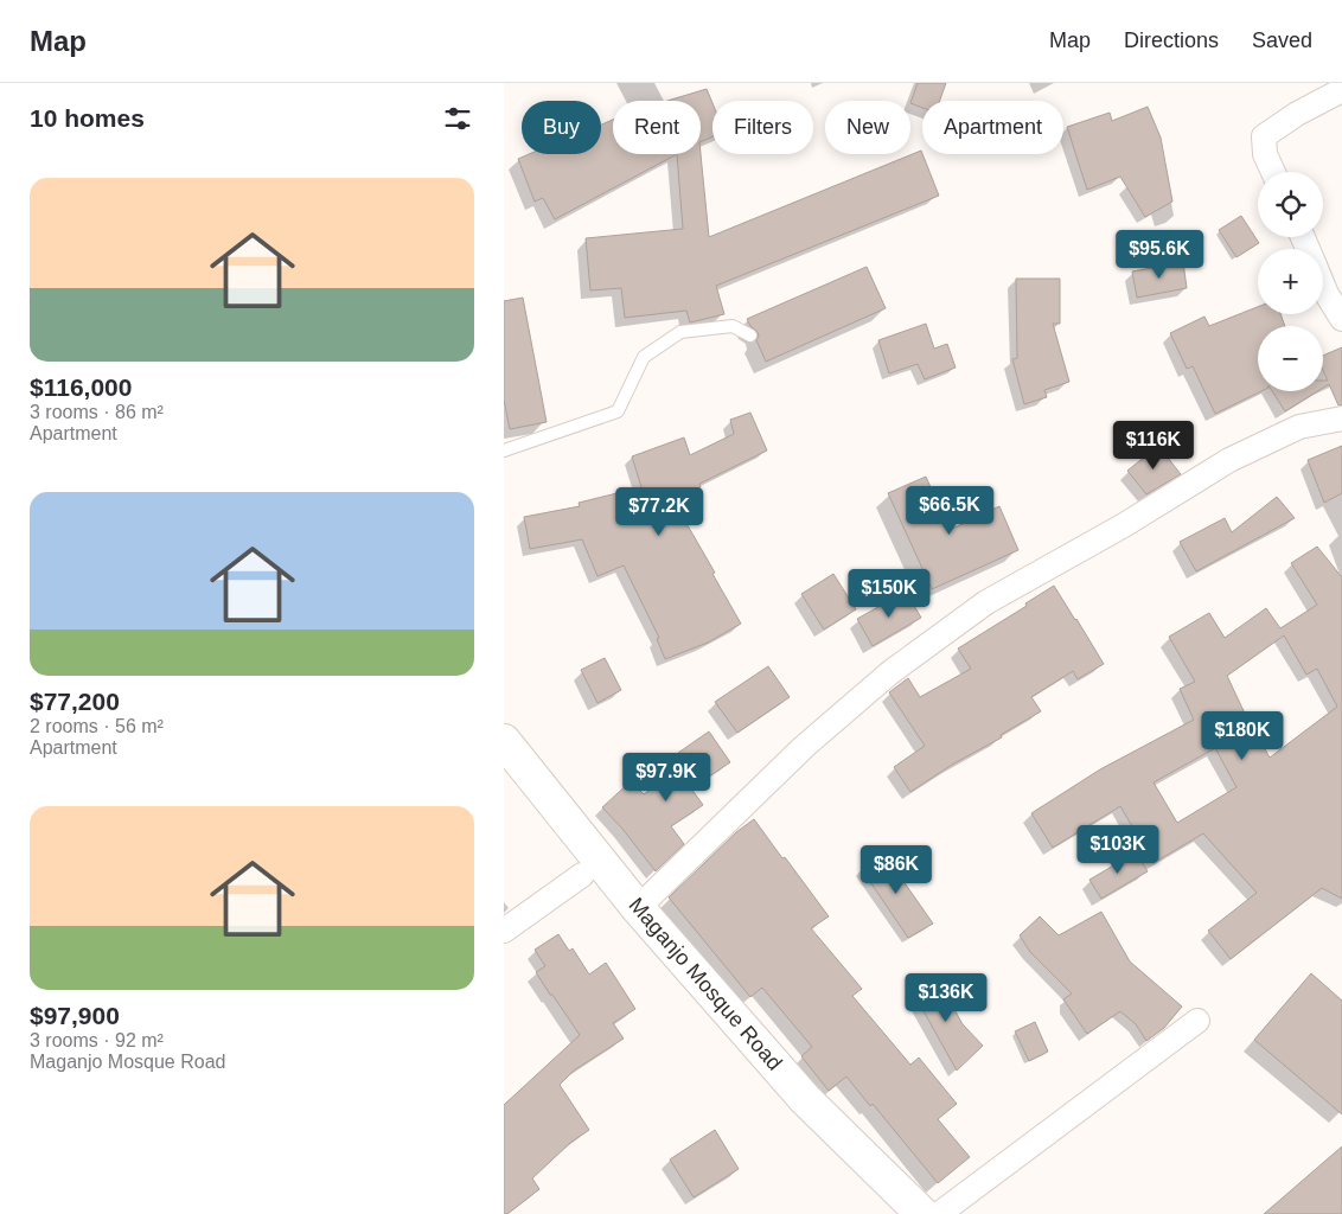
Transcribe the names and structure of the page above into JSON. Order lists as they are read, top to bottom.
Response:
{
  "streets": {
    "street": ["Maganjo Mosque Road"]
  },
  "page": {
    "header": "Map",
    "nav": ["Map", "Directions", "Saved"],
    "heading": "10 homes",
    "chip": [
      "Buy",
      "Rent",
      "Filters",
      "New",
      "Apartment"
    ],
    "list": [
      {
        "name": "$116,000",
        "note": "3 rooms · 86 m² · Apartment"
      },
      {
        "name": "$77,200",
        "note": "2 rooms · 56 m² · Apartment"
      },
      {
        "name": "$97,900",
        "note": "3 rooms · 92 m² · Maganjo Mosque Road"
      }
    ],
    "map_buttons": ["+", "−"],
    "price": [
      "$95.6K",
      "$116K",
      "$66.5K",
      "$77.2K",
      "$150K",
      "$180K",
      "$97.9K",
      "$103K",
      "$86K",
      "$136K"
    ]
  }
}
